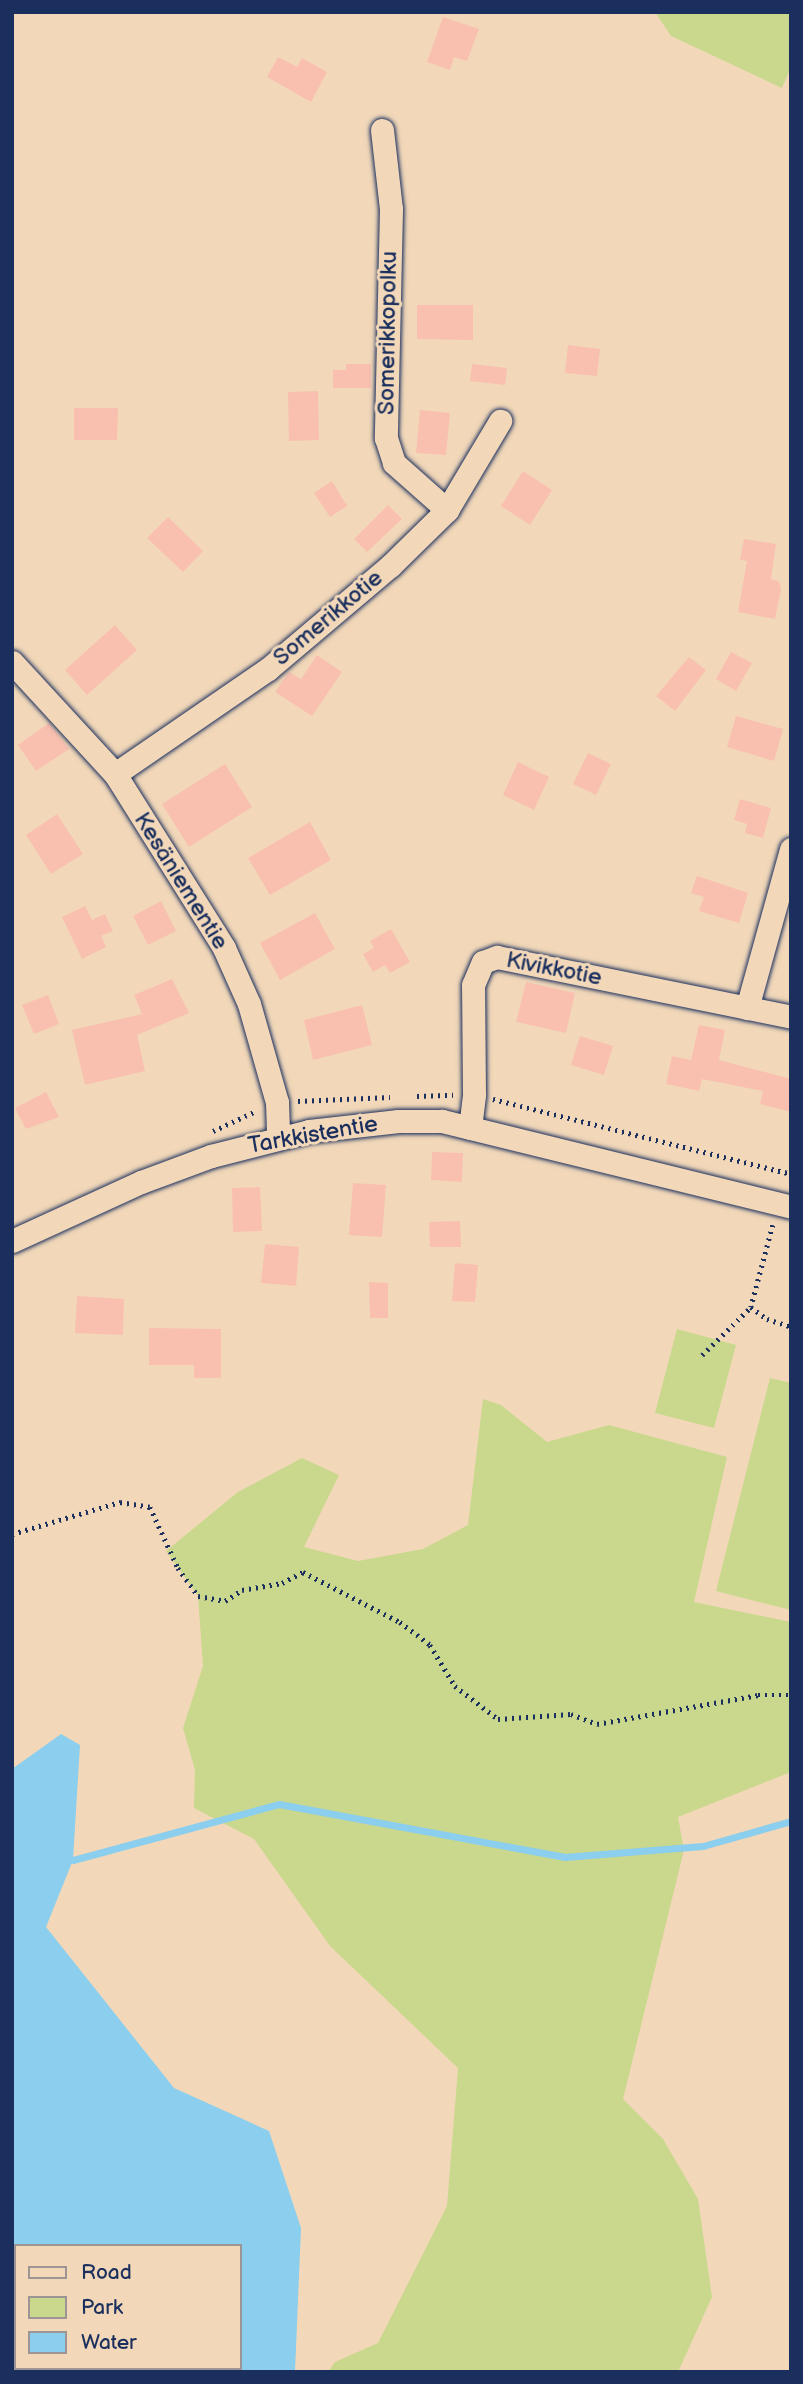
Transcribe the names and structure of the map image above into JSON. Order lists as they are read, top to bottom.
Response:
{
  "streets": {
    "street": [
      "Somerikkopolku",
      "Somerikkotie",
      "Kesäniementie",
      "Kivikkotie",
      "Tarkkistentie"
    ]
  },
  "crossings": [
    ["Somerikkopolku", "Somerikkotie"],
    ["Somerikkotie", "Kesäniementie"],
    ["Kesäniementie", "Tarkkistentie"],
    ["Kivikkotie", "Tarkkistentie"]
  ],
  "legend": ["Road", "Park", "Water"]
}
